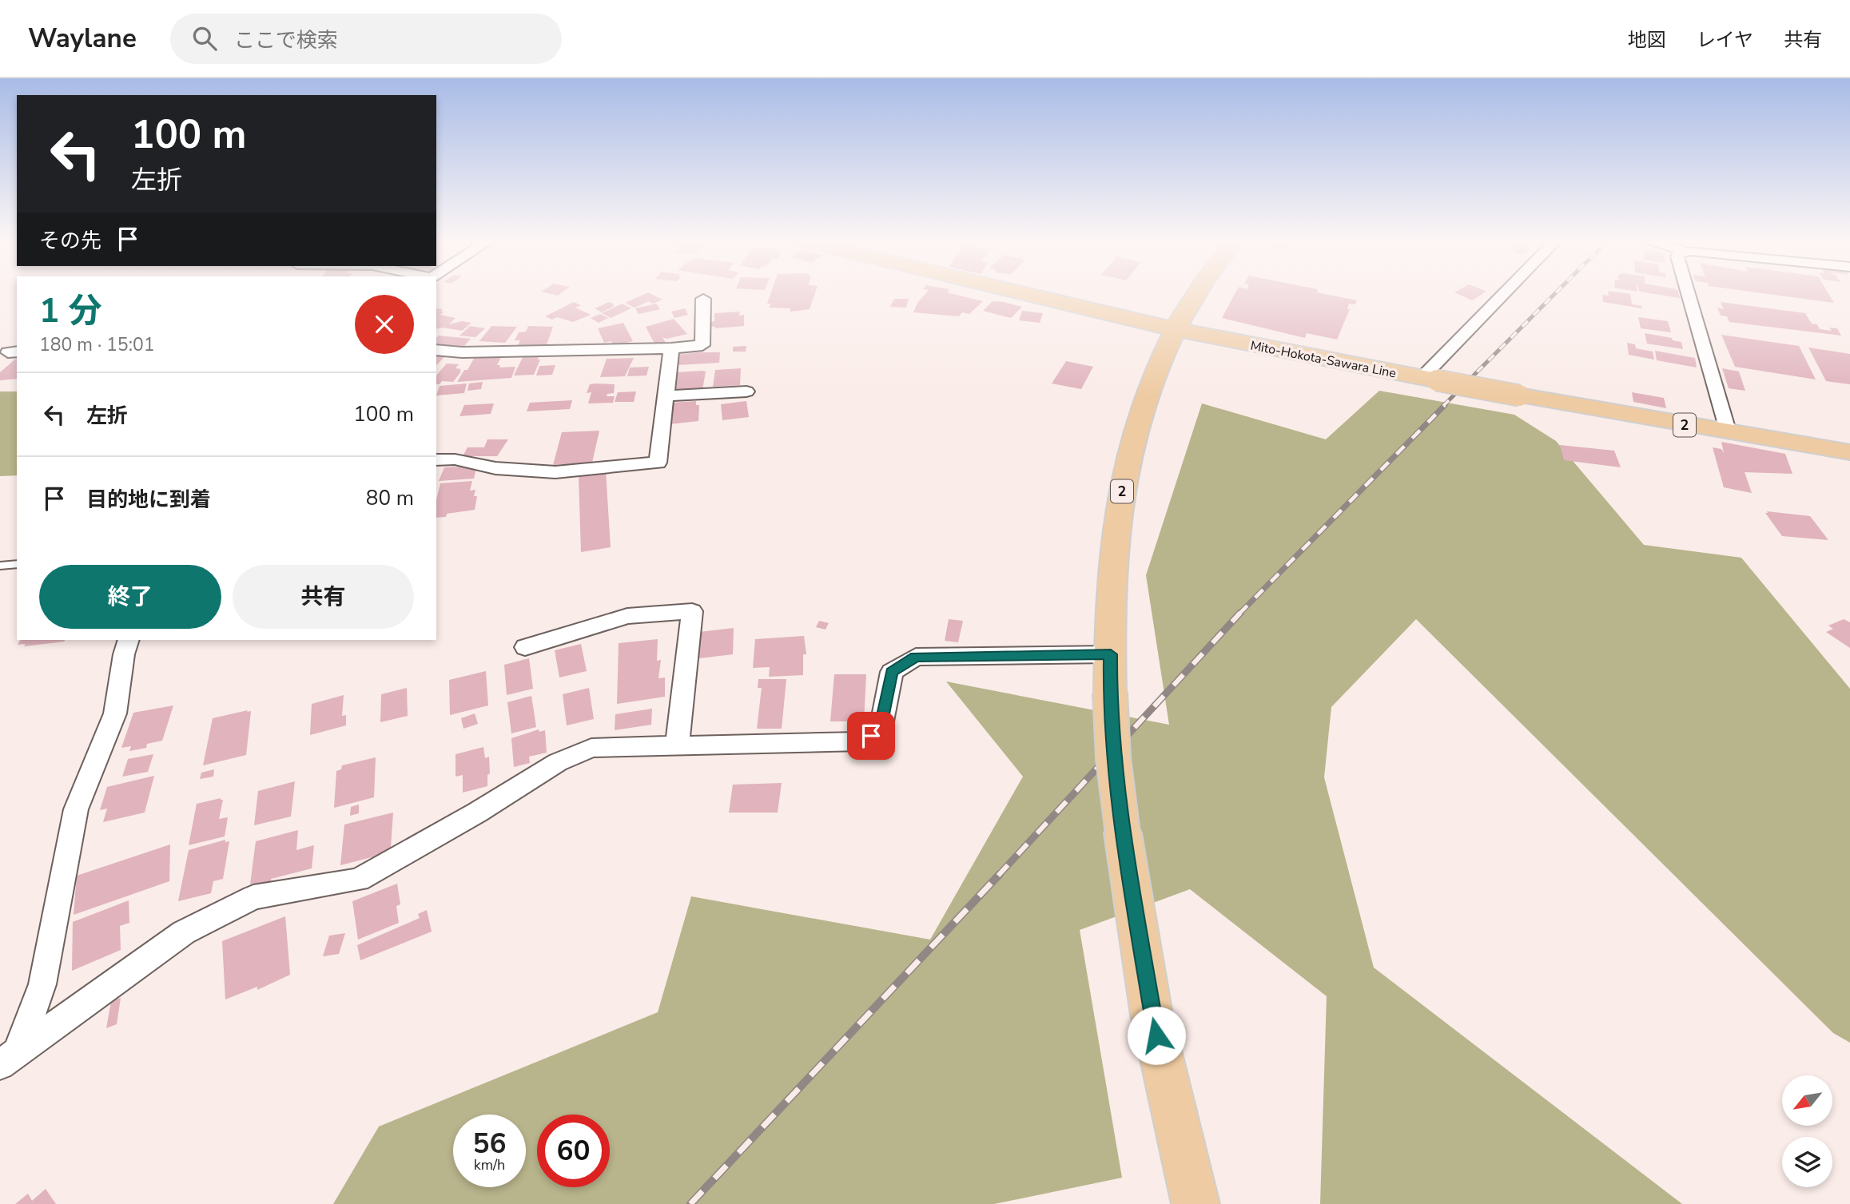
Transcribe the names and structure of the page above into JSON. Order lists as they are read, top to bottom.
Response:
{
  "streets": {
    "main road": ["Mito-Hokota-Sawara Line", "2"]
  },
  "crossings": [
    ["Mito-Hokota-Sawara Line", "2"]
  ],
  "north": "bottom left",
  "page": {
    "header": "Waylane",
    "search": "ここで検索",
    "nav": ["地図", "レイヤ", "共有"],
    "turn": ["100 m", "左折"],
    "then": "その先",
    "heading": ["1 分", "180 m · 15:01"],
    "list": [
      {
        "name": "左折",
        "value": "100 m"
      },
      {
        "name": "目的地に到着",
        "value": "80 m"
      }
    ],
    "buttons": ["終了", "共有"],
    "speed": "56 km/h",
    "limit": "60"
  }
}
